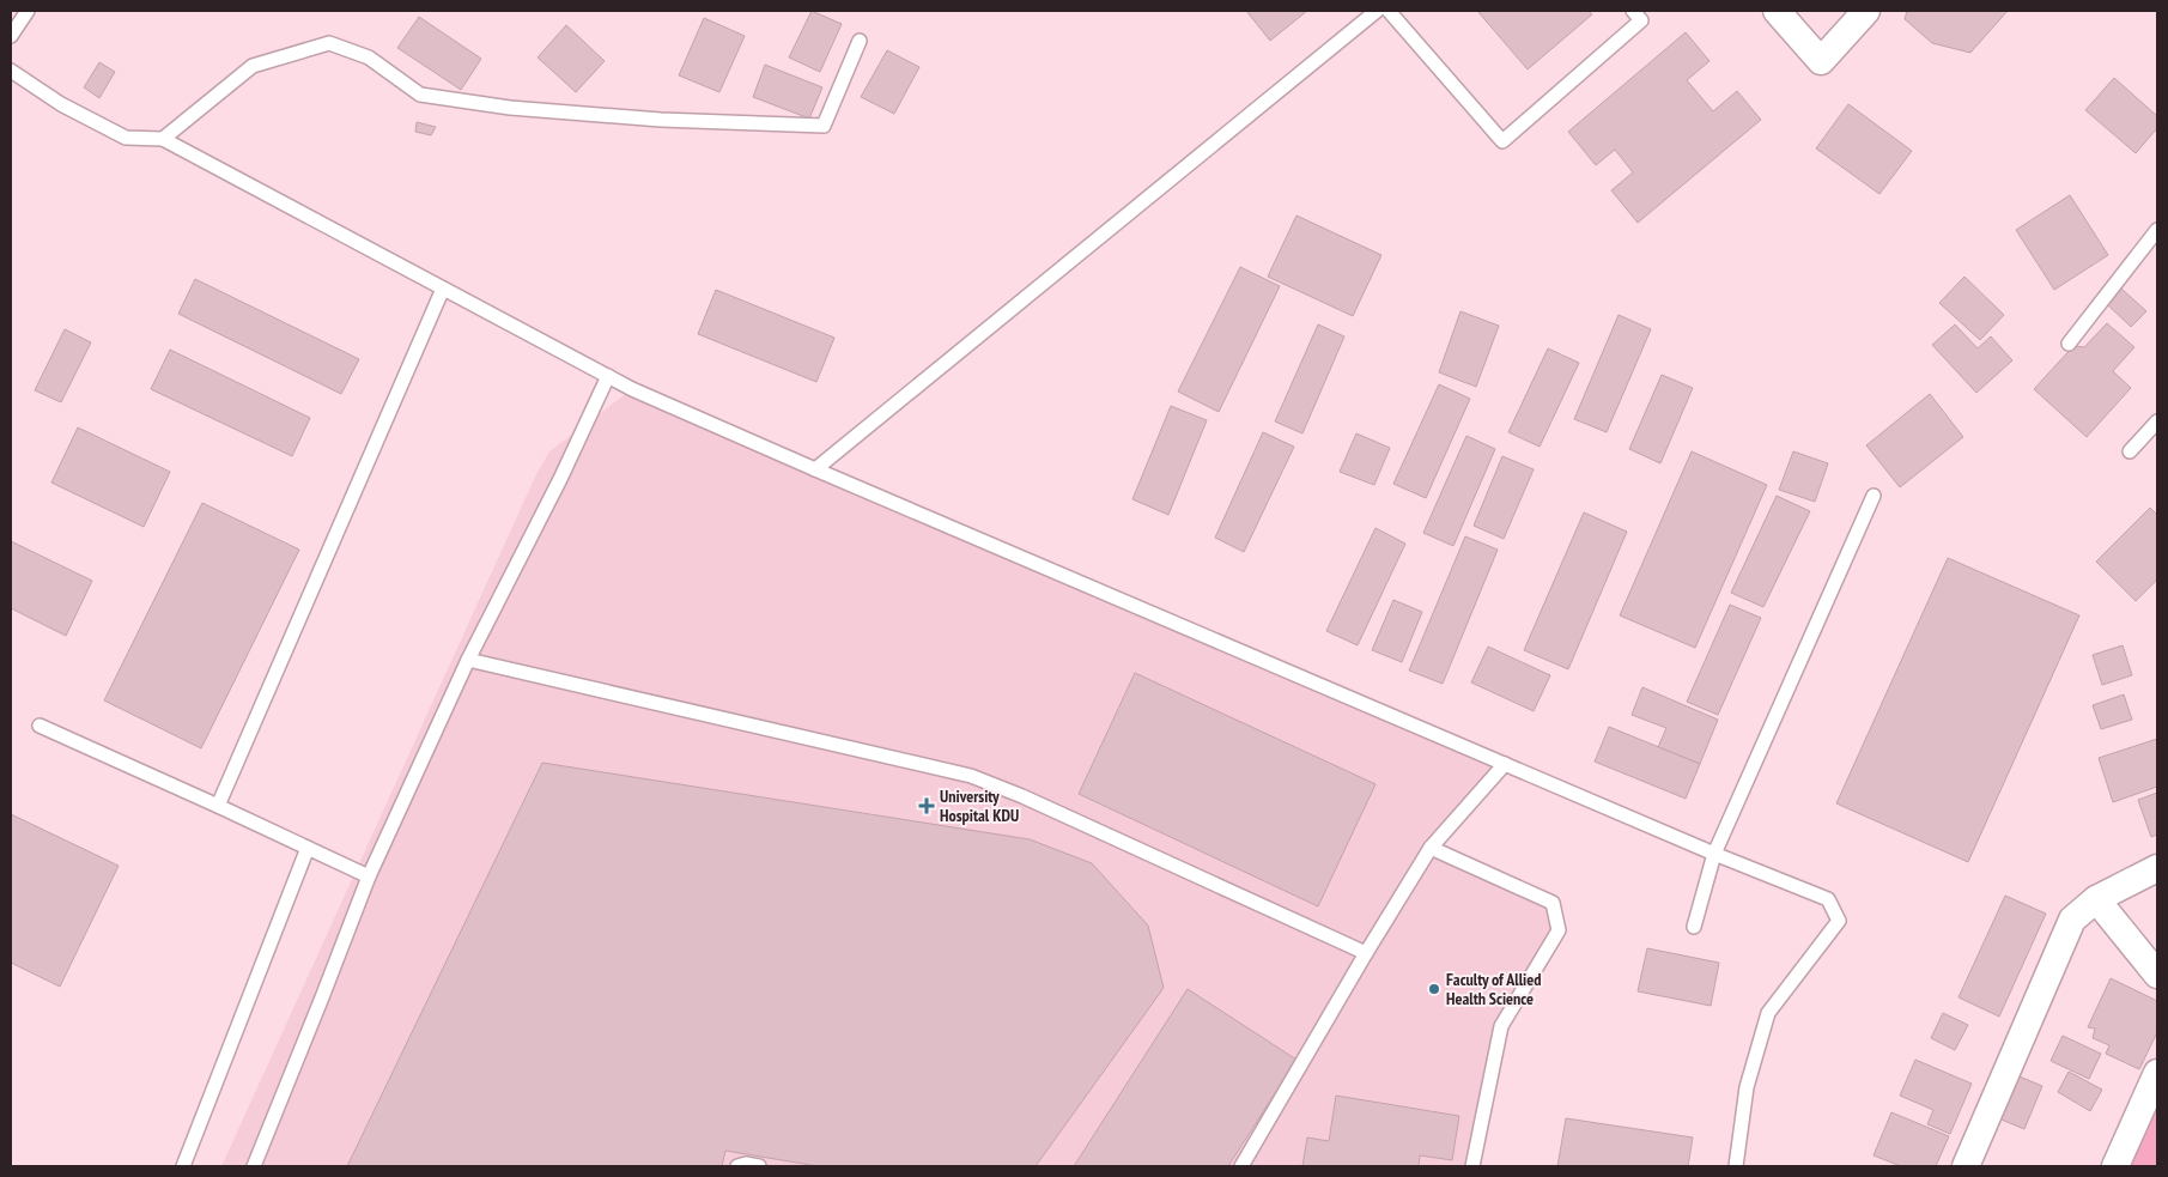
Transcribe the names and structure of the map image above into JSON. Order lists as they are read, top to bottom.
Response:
{
  "places": {
    "health": ["University Hospital KDU"],
    "other": ["Faculty of Allied Health Science"]
  }
}
